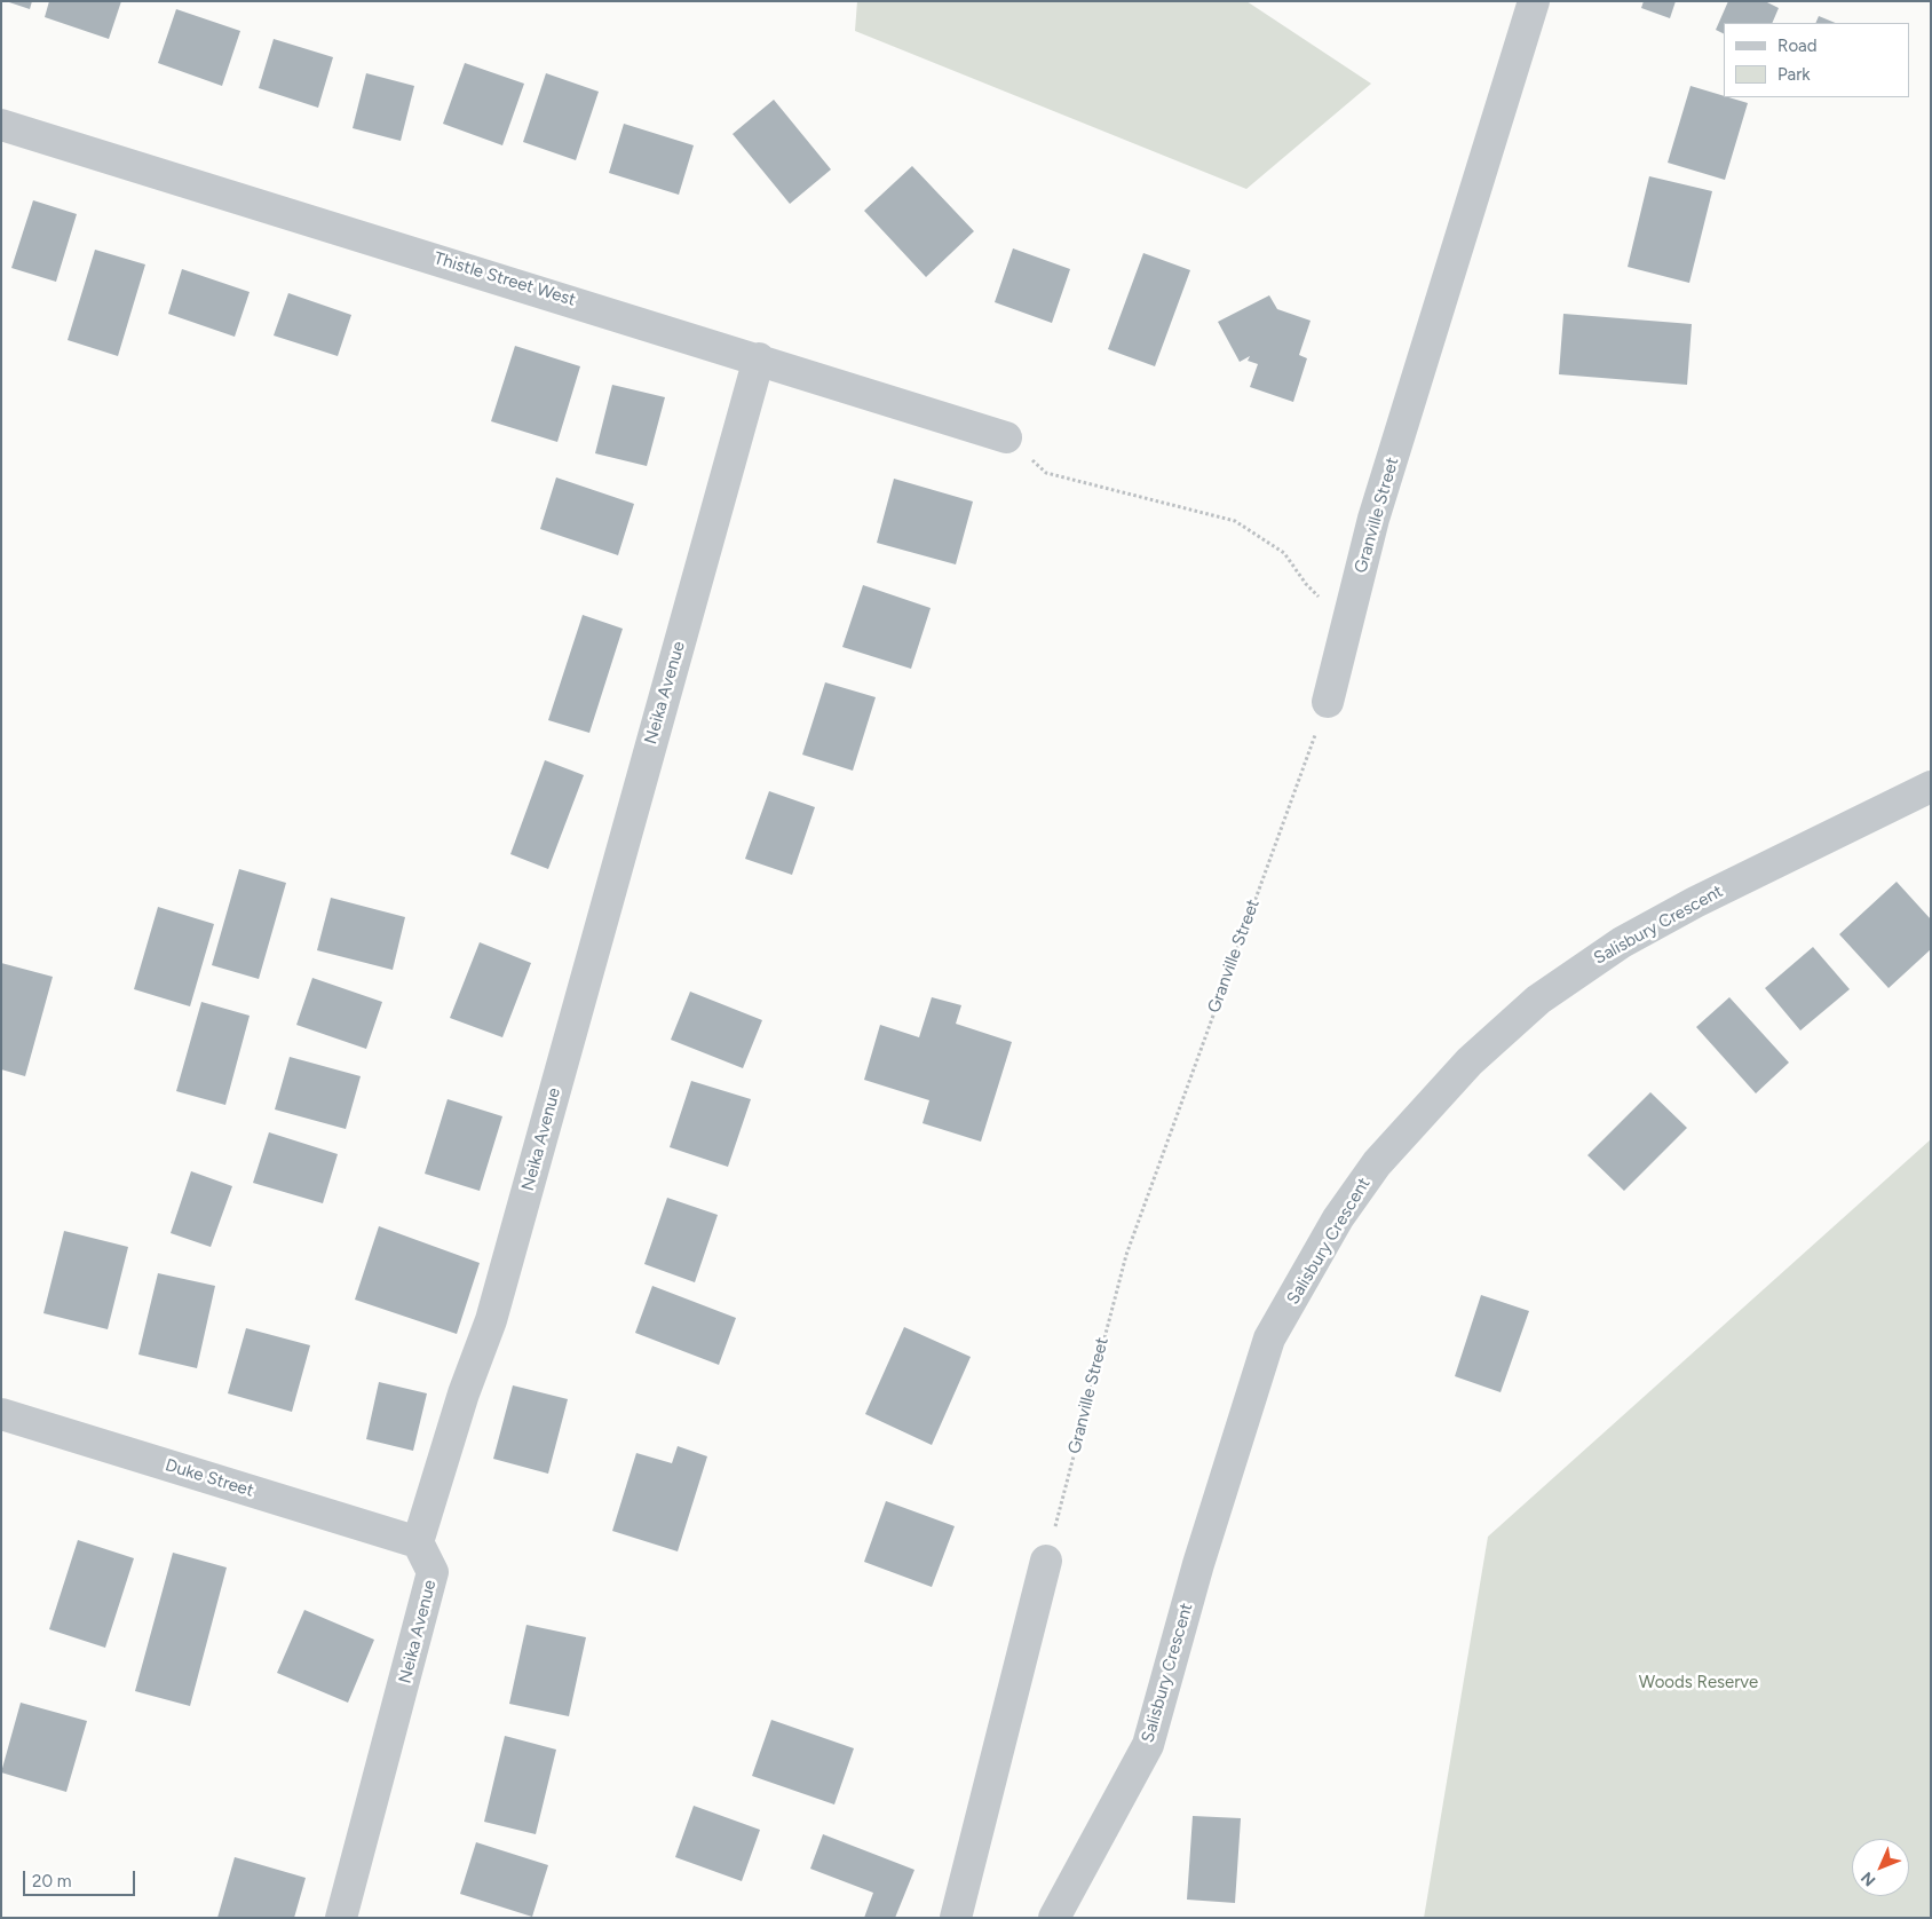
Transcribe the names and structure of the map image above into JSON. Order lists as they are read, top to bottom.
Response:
{
  "streets": {
    "street": [
      "Thistle Street West",
      "Granville Street",
      "Neika Avenue",
      "Salisbury Crescent",
      "Duke Street"
    ]
  },
  "crossings": [
    ["Thistle Street West", "Neika Avenue"],
    ["Neika Avenue", "Duke Street"]
  ],
  "parks": ["Woods Reserve"],
  "legend": ["Road", "Park"],
  "scale_bar": "20 m",
  "north": "bottom left"
}
